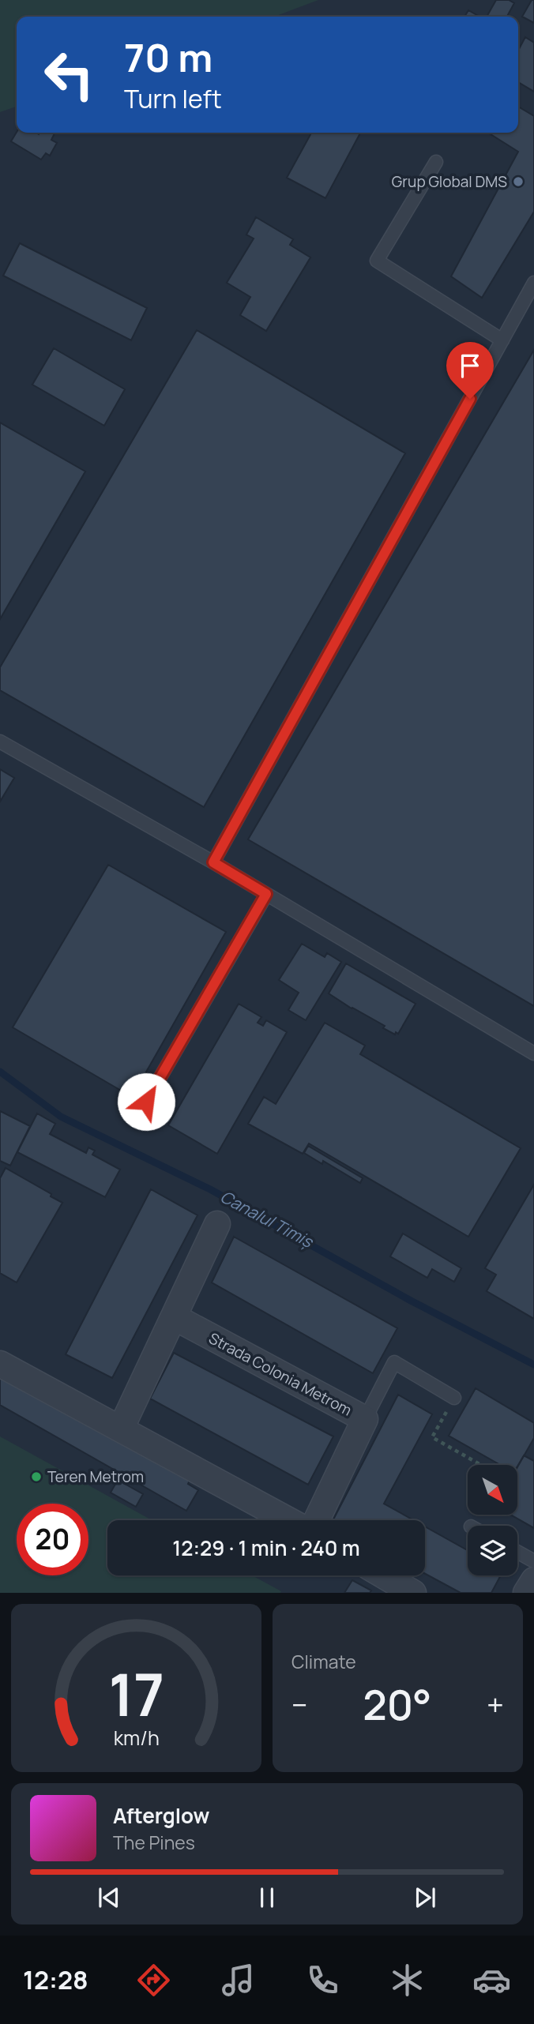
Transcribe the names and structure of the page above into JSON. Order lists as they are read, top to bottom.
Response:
{
  "streets": {
    "street": ["Strada Colonia Metrom"]
  },
  "water": ["Canalul Timiș"],
  "places": ["Grup Global DMS", "Teren Metrom"],
  "north": "bottom right",
  "page": {
    "turn": ["70 m", "Turn left"],
    "limit": "20",
    "trip": "12:29 · 1 min · 240 m",
    "tile": "Climate",
    "heat": ["−", "20°", "+"],
    "song": ["Afterglow", "The Pines"],
    "tabs": "12:28",
    "gauge": ["17", "km/h"]
  }
}
